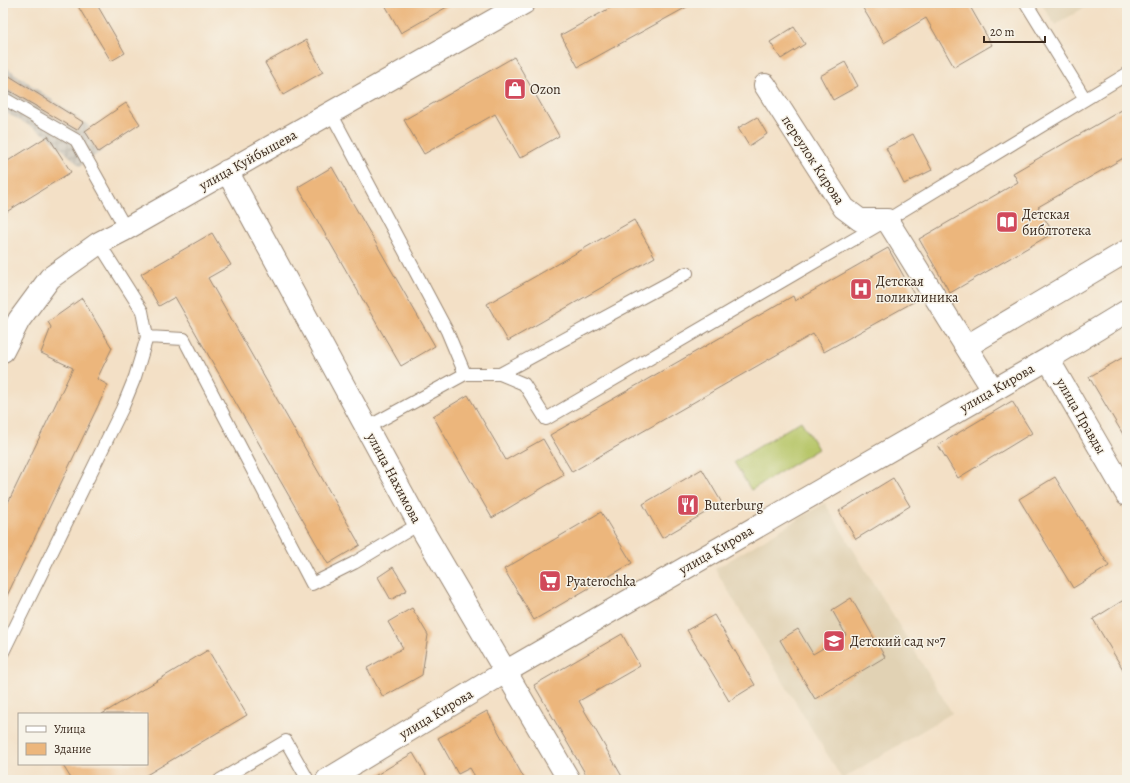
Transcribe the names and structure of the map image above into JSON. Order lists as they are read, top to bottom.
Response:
{
  "streets": {
    "street": [
      "улица Куйбышева",
      "переулок Кирова",
      "улица Кирова",
      "улица Правды",
      "улица Нахимова"
    ]
  },
  "crossings": [
    ["улица Куйбышева", "улица Нахимова"],
    ["улица Кирова", "улица Правды"],
    ["улица Кирова", "улица Нахимова"]
  ],
  "places": {
    "shop": ["Ozon"],
    "library": ["Детская библтотека"],
    "hospital": ["Детская поликлиника"],
    "restaurant": ["Buterburg"],
    "supermarket": ["Pyaterochka"],
    "school or university": ["Детский сад №7"]
  },
  "legend": ["Улица", "Здание"],
  "scale_bar": "20 m"
}
